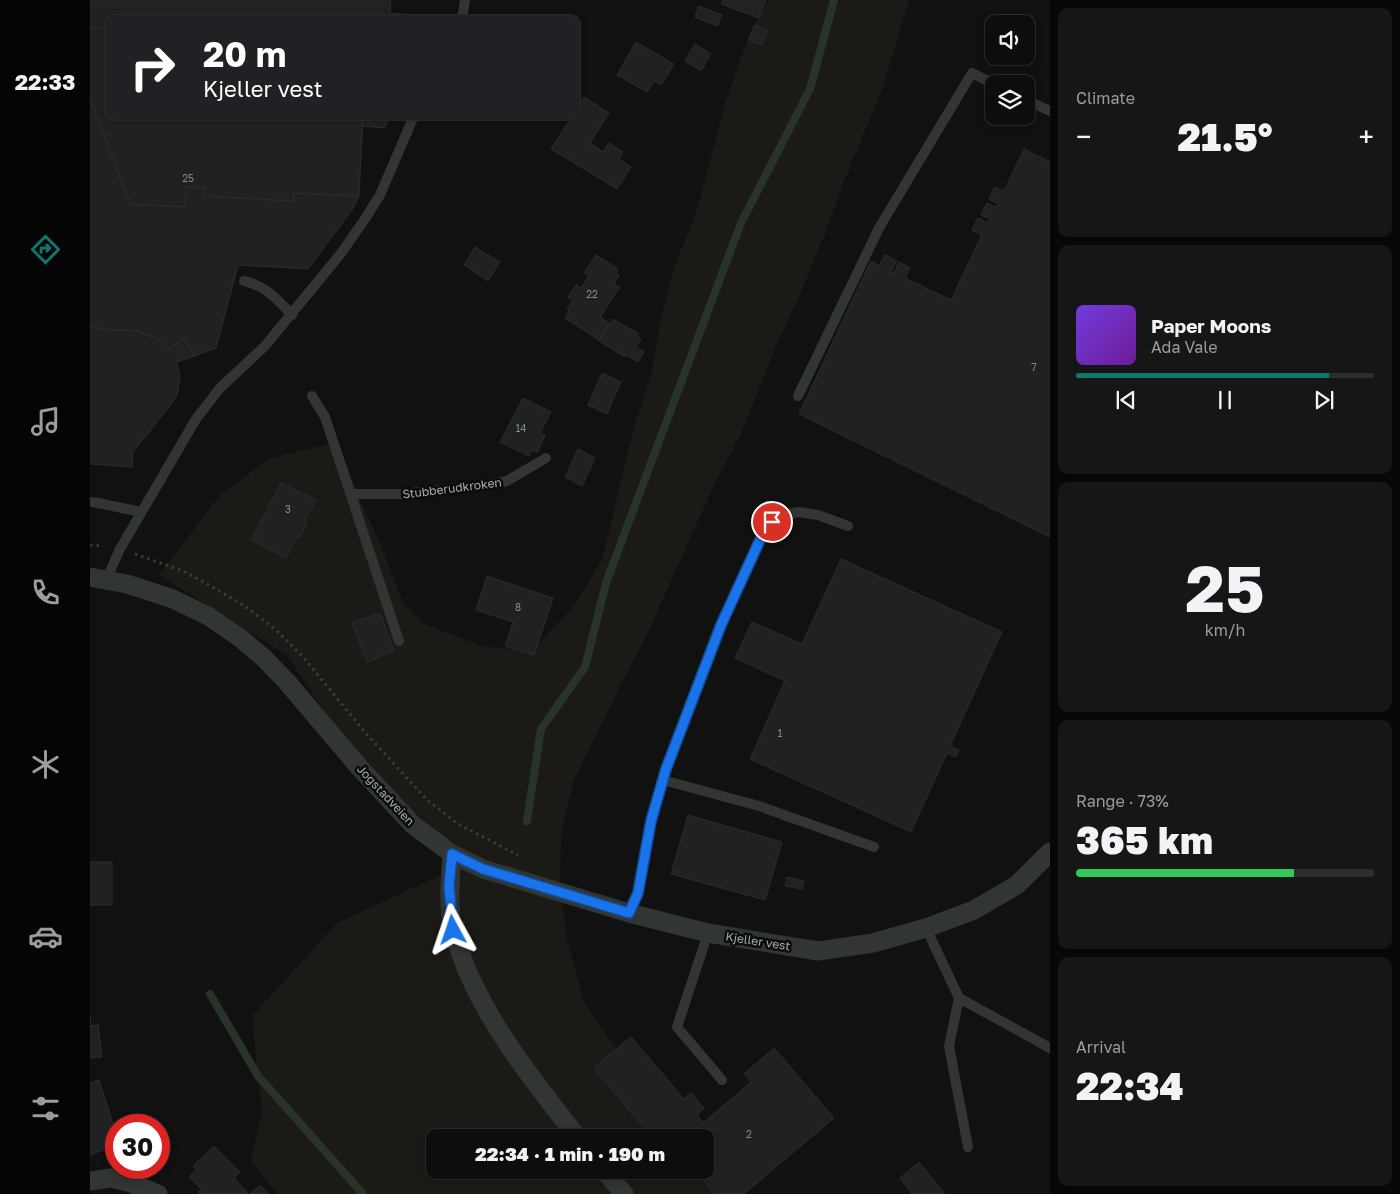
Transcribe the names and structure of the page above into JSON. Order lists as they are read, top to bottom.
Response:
{
  "streets": {
    "street": ["Jogstadveien", "Kjeller vest"],
    "lane": ["Stubberudkroken"]
  },
  "crossings": [
    ["Jogstadveien", "Kjeller vest"]
  ],
  "house_numbers": [
    "25",
    "22",
    "7",
    "14",
    "3",
    "8",
    "1",
    "2"
  ],
  "page": {
    "tabs": "22:33",
    "tile": [
      "Climate",
      ["25", "km/h"],
      ["Range · 73%", "365 km"],
      ["Arrival", "22:34"]
    ],
    "turn": ["20 m", "Kjeller vest"],
    "heat": ["−", "21.5°", "+"],
    "song": ["Paper Moons", "Ada Vale"],
    "limit": "30",
    "trip": "22:34 · 1 min · 190 m"
  }
}
